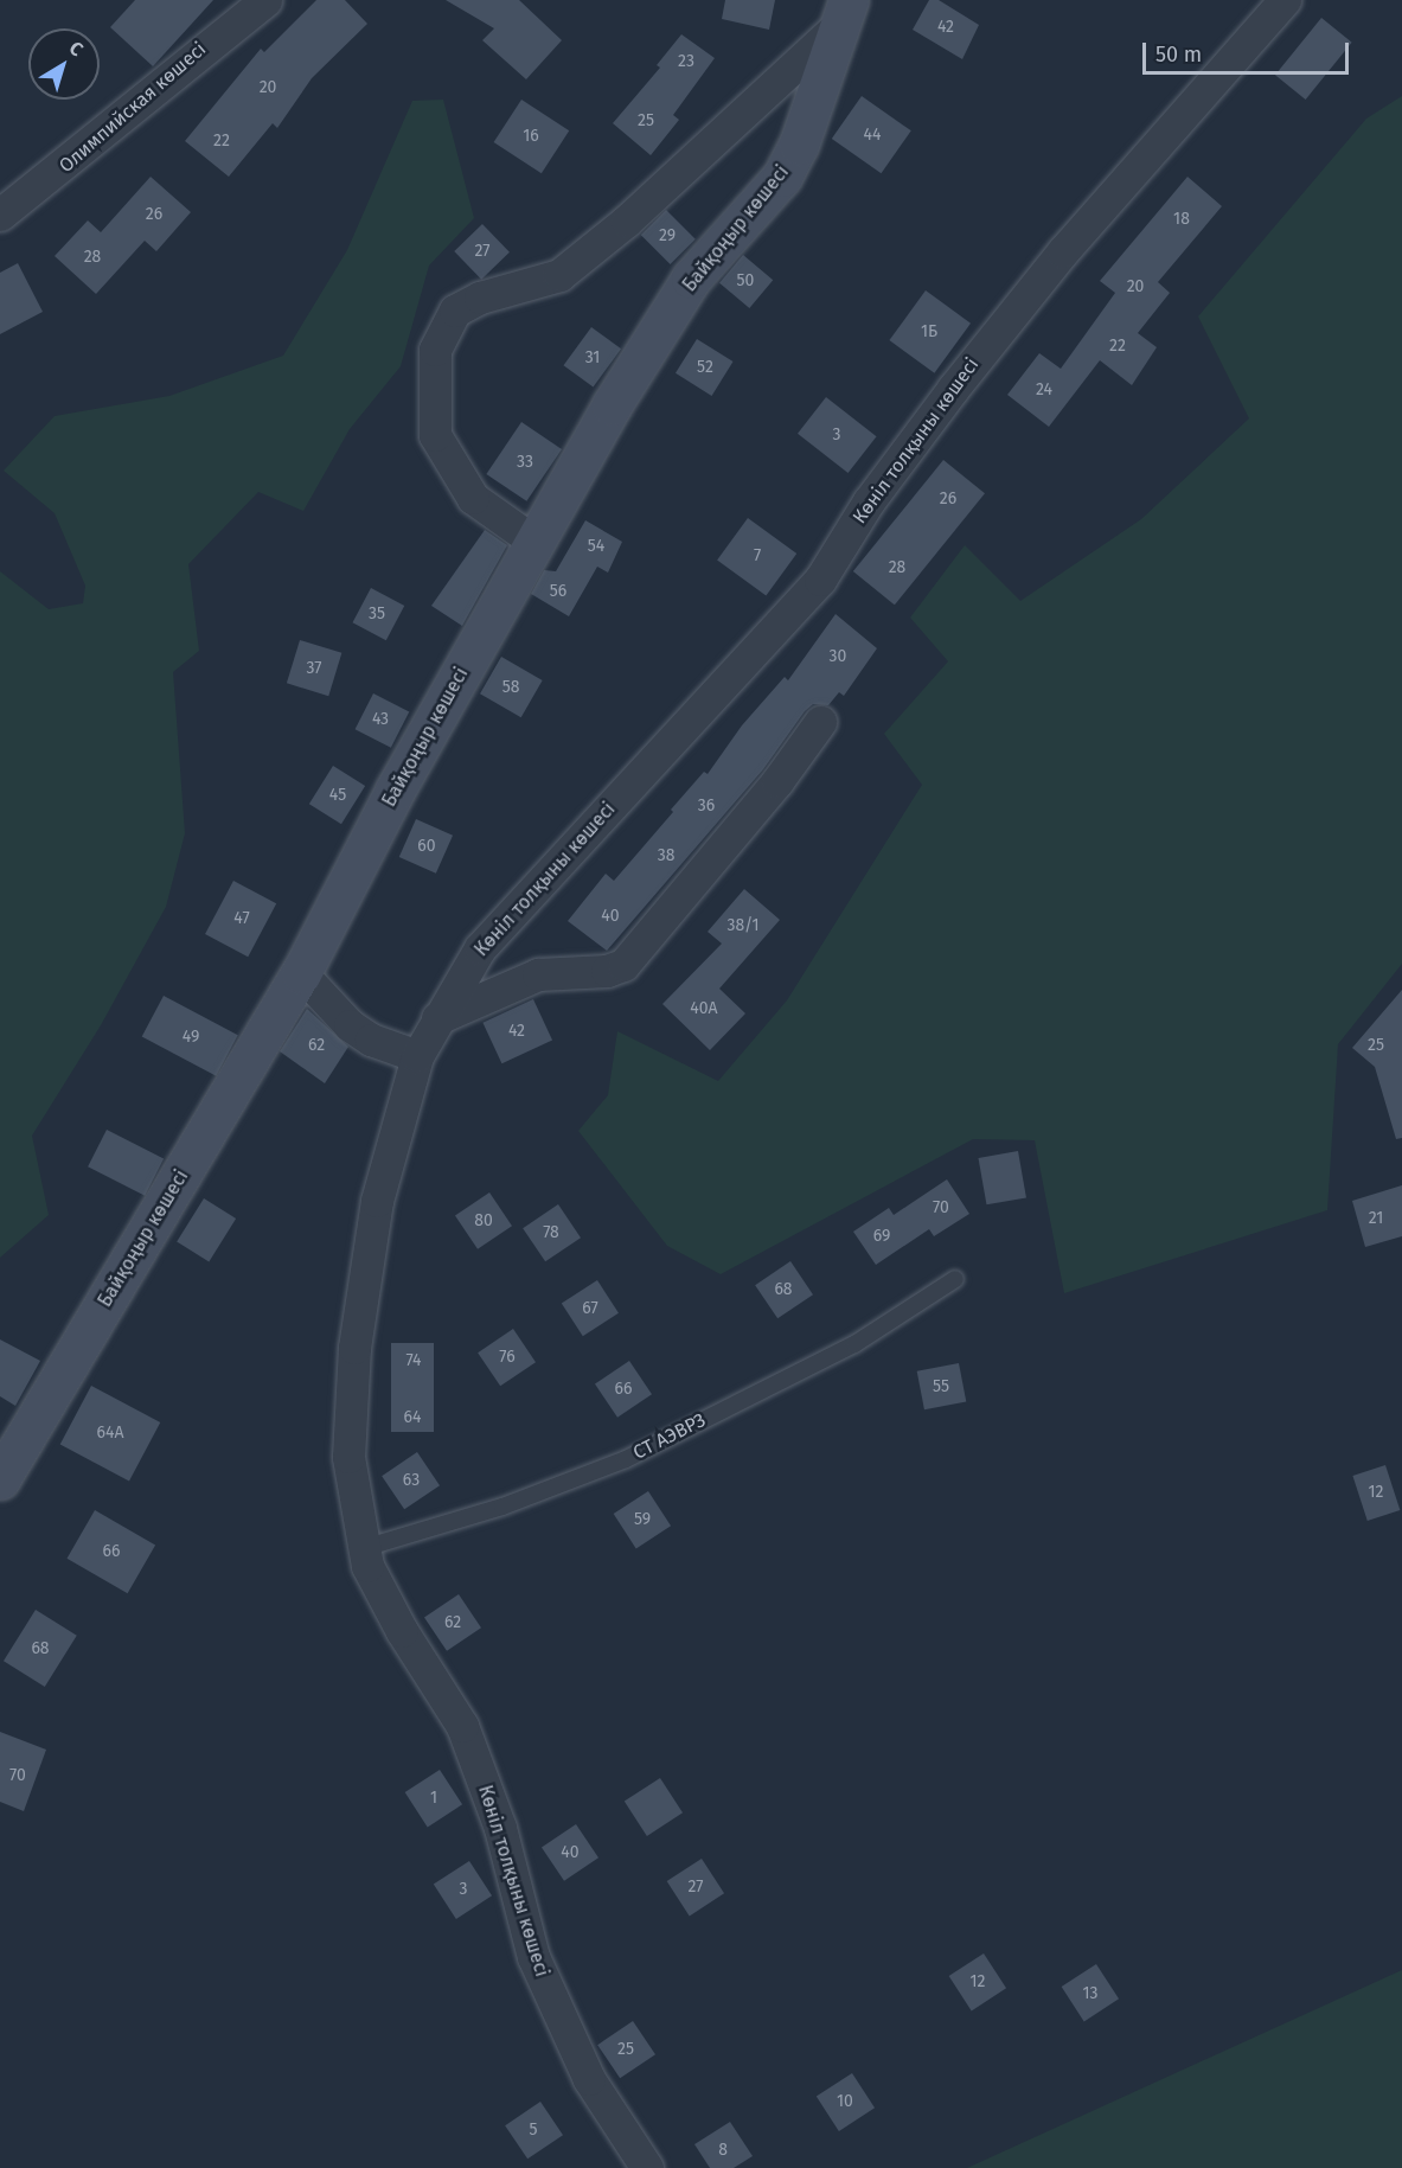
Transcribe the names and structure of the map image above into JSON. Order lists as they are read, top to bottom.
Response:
{
  "streets": {
    "street": ["Олимпийская көшесі", "Байқоңыр көшесі", "Көніл толқыны көшесі"],
    "lane": ["СТ АЭВРЗ"]
  },
  "crossings": [
    ["Көніл толқыны көшесі", "СТ АЭВРЗ"]
  ],
  "house_numbers": [
    "42",
    "23",
    "20",
    "25",
    "44",
    "16",
    "22",
    "26",
    "18",
    "29",
    "27",
    "28",
    "50",
    "20",
    "1Б",
    "22",
    "31",
    "52",
    "24",
    "3",
    "33",
    "26",
    "54",
    "7",
    "28",
    "56",
    "35",
    "30",
    "37",
    "58",
    "43",
    "45",
    "36",
    "60",
    "38",
    "40",
    "47",
    "38/1",
    "40А",
    "42",
    "49",
    "62",
    "25",
    "70",
    "21",
    "80",
    "78",
    "69",
    "68",
    "67",
    "76",
    "74",
    "55",
    "66",
    "64",
    "64А",
    "63",
    "12",
    "59",
    "66",
    "62",
    "68",
    "70",
    "1",
    "40",
    "27",
    "3",
    "12",
    "13",
    "25",
    "10",
    "5",
    "8"
  ],
  "scale_bar": "50 m",
  "north": "top right"
}
